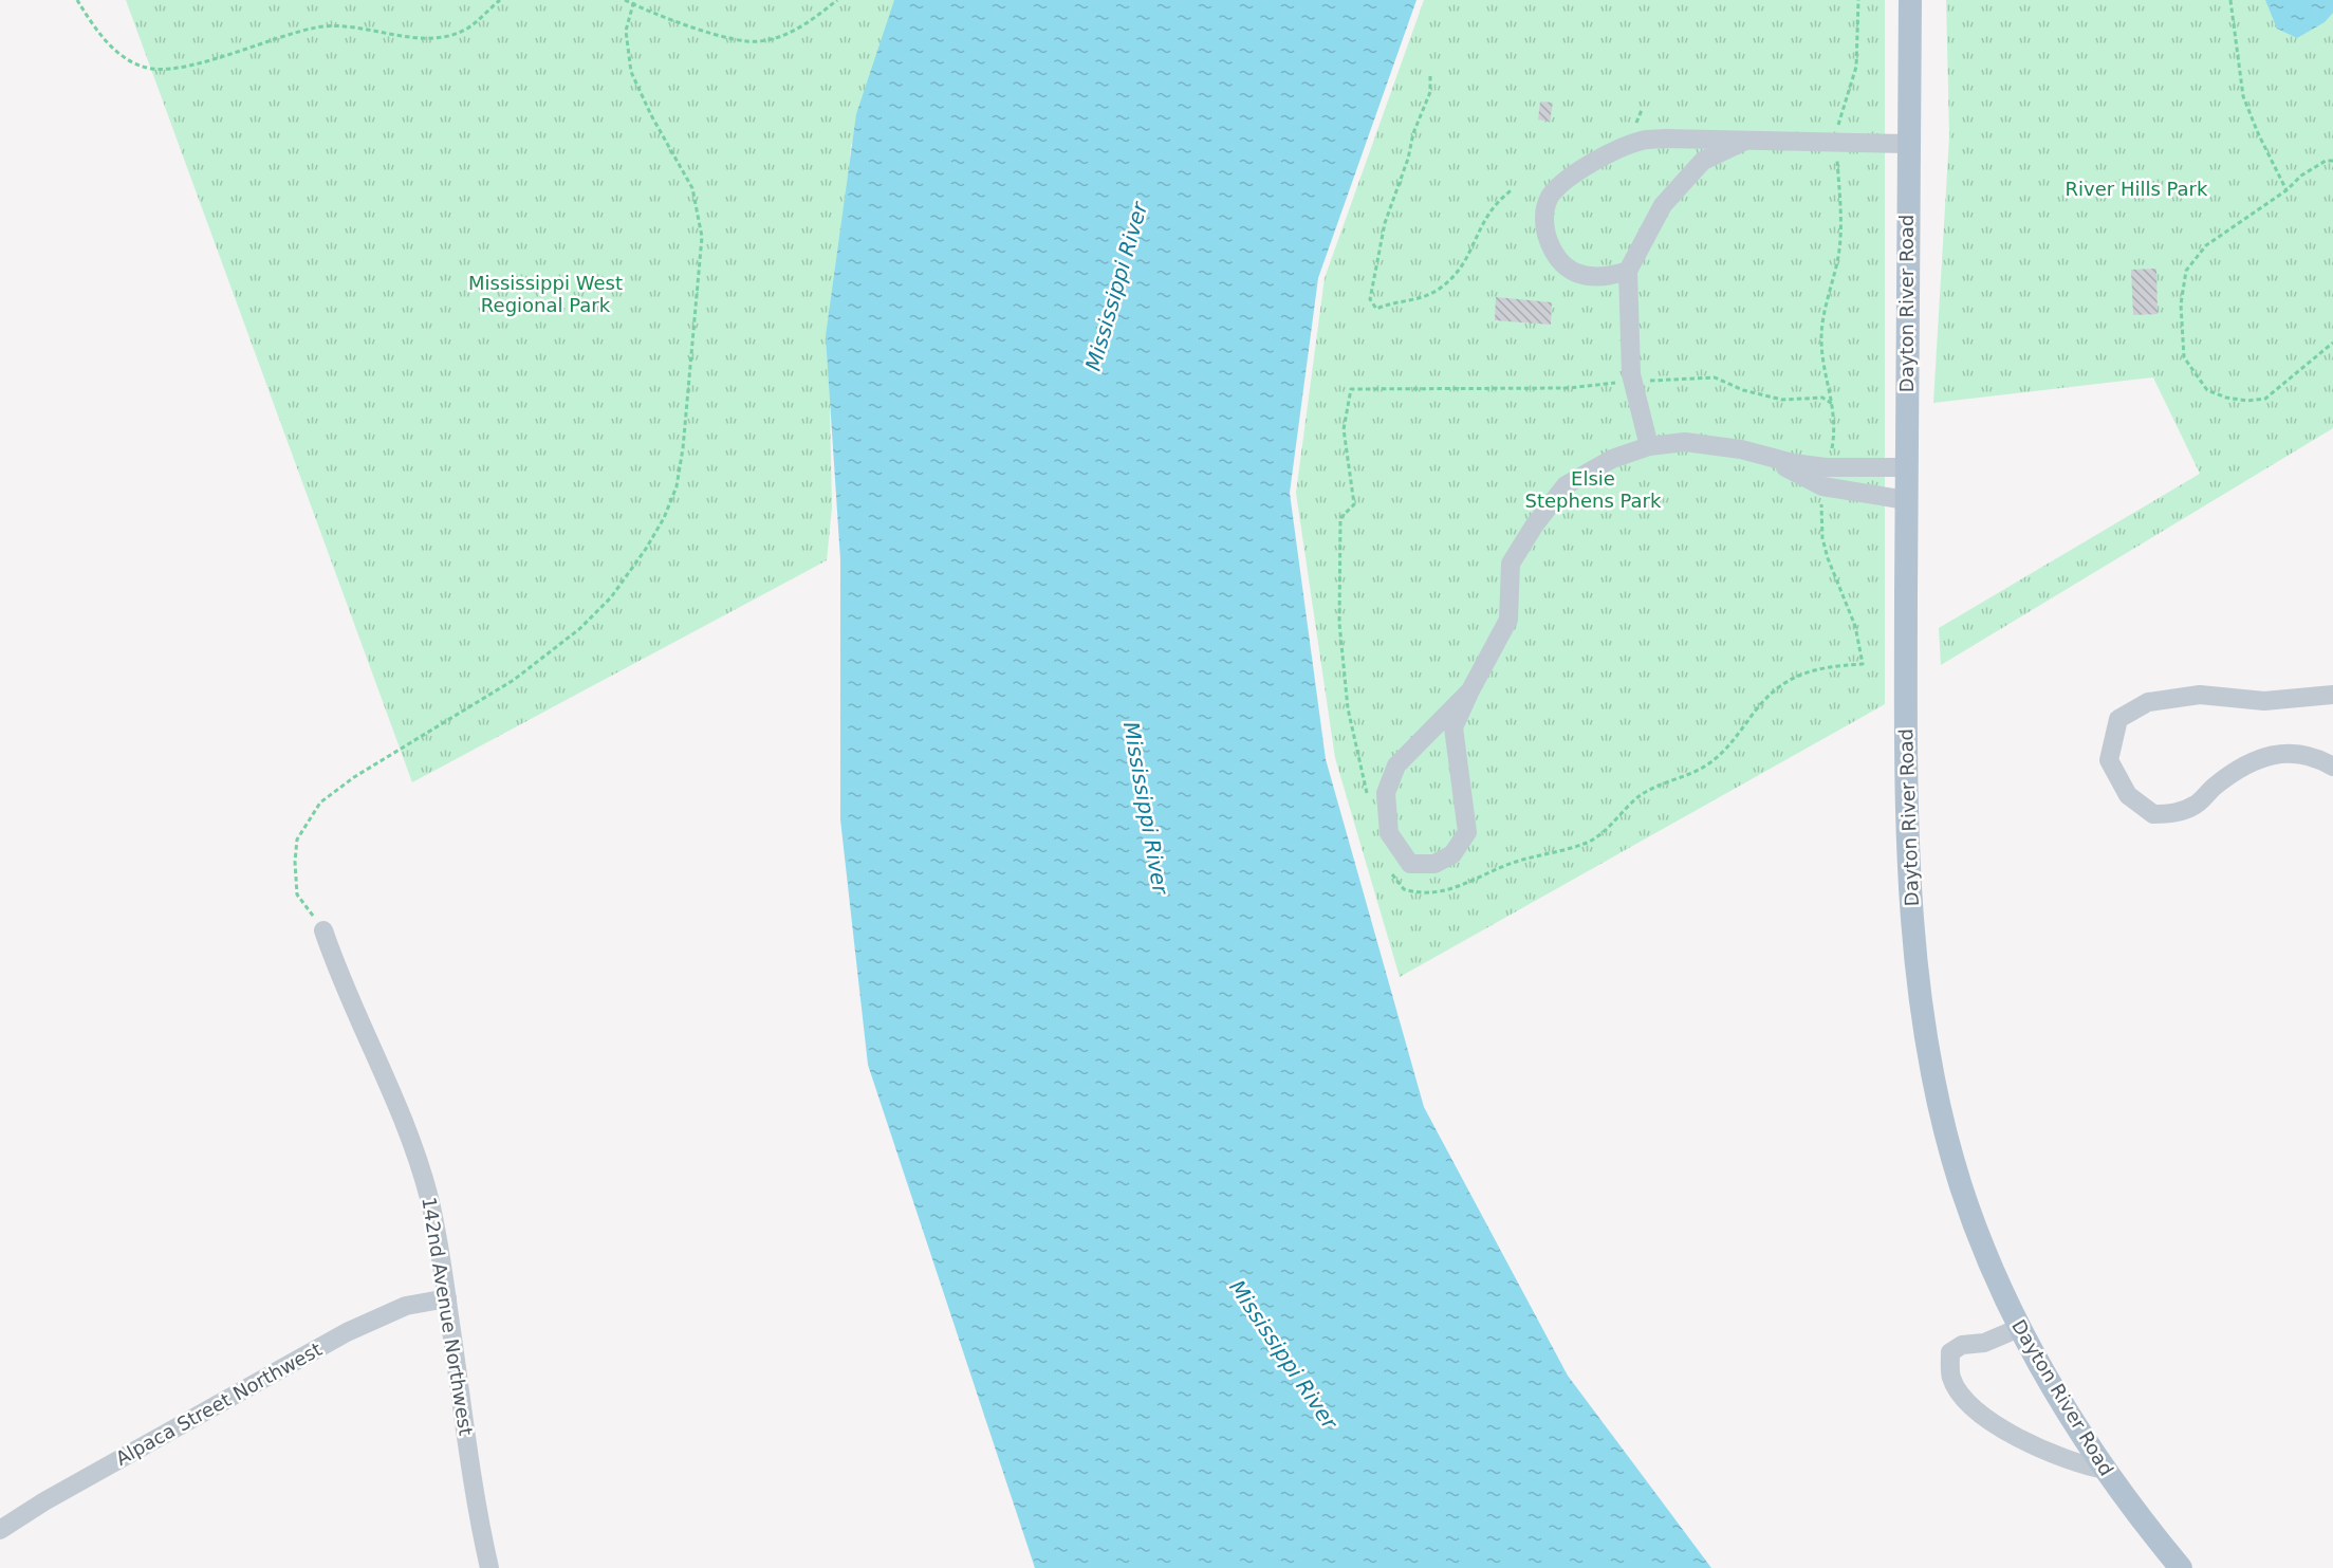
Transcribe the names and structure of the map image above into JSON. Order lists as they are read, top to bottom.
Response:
{
  "streets": {
    "main road": ["Dayton River Road"],
    "street": ["142nd Avenue Northwest", "Alpaca Street Northwest"]
  },
  "crossings": [
    ["142nd Avenue Northwest", "Alpaca Street Northwest"]
  ],
  "water": ["Mississippi River"],
  "parks": ["River Hills Park", "Mississippi West Regional Park", "Elsie Stephens Park"]
}
